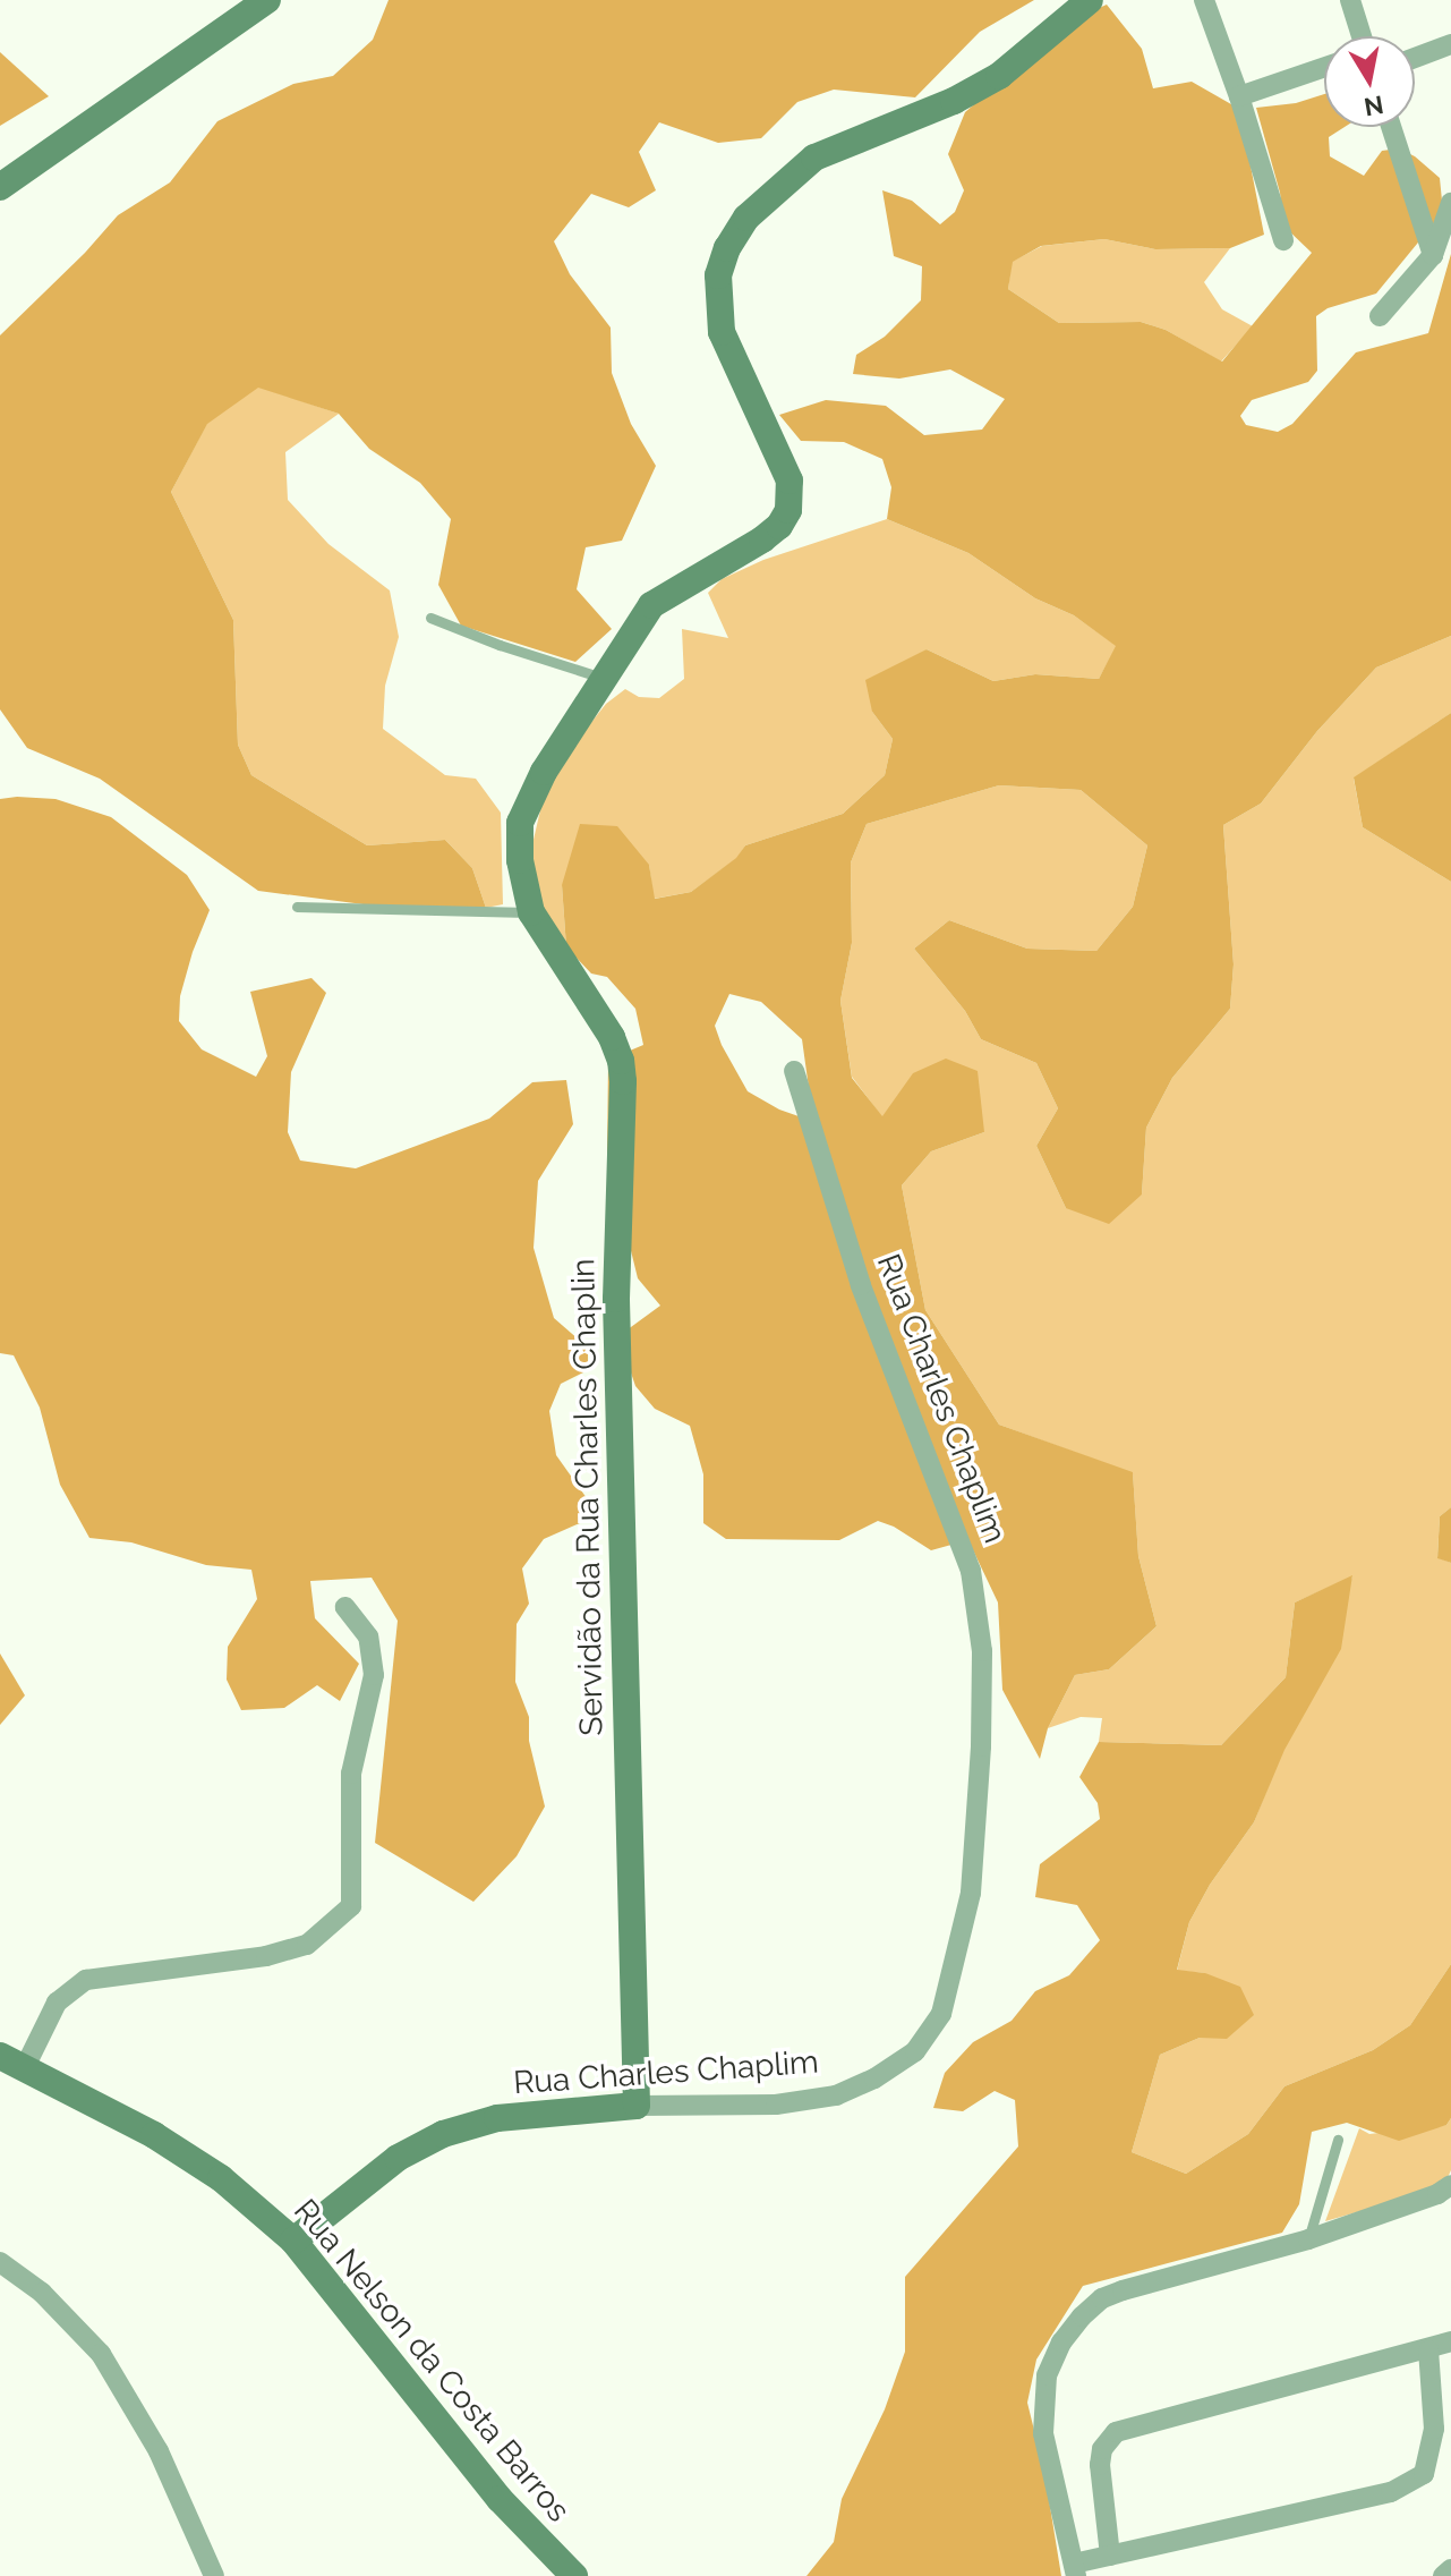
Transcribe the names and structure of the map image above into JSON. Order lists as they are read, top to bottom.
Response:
{
  "streets": {
    "street": ["Rua Charles Chaplim", "Servidão da Rua Charles Chaplin", "Rua Nelson da Costa Barros"]
  },
  "crossings": [
    ["Rua Charles Chaplim", "Servidão da Rua Charles Chaplin"],
    ["Rua Charles Chaplim", "Rua Nelson da Costa Barros"]
  ],
  "north": "bottom"
}
